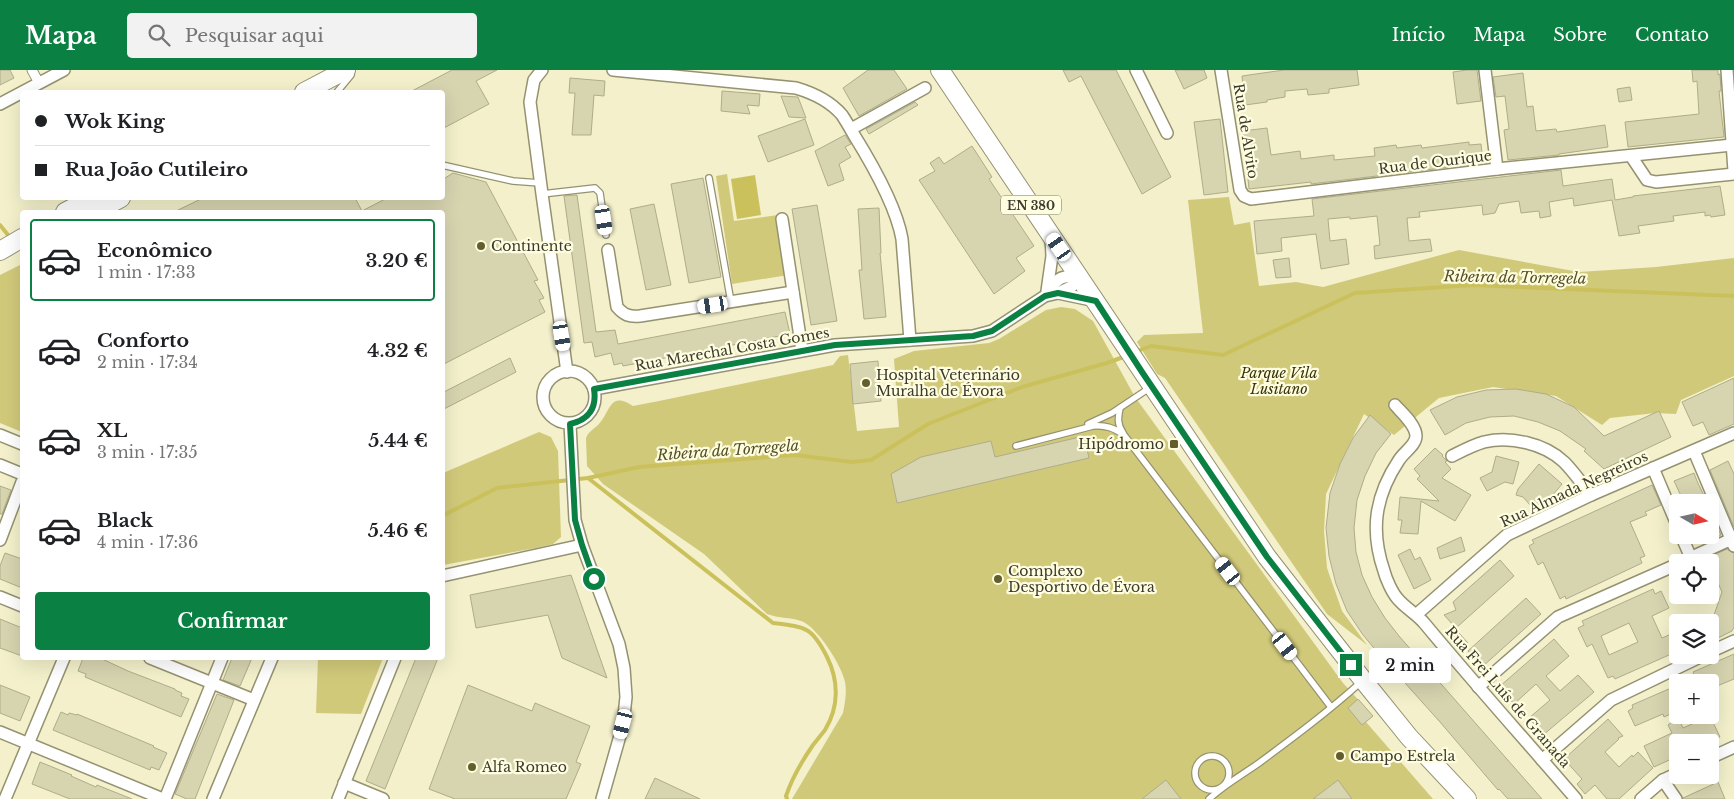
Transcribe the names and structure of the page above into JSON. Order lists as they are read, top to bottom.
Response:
{
  "streets": {
    "main road": ["EN 380"],
    "street": [
      "Rua de Alvito",
      "Rua de Ourique",
      "Rua Marechal Costa Gomes",
      "Rua Almada Negreiros",
      "Rua Frei Luís de Granada"
    ]
  },
  "crossings": [
    ["Rua de Alvito", "Rua de Ourique"],
    ["EN 380", "Rua Marechal Costa Gomes"],
    ["Rua Almada Negreiros", "Rua Frei Luís de Granada"]
  ],
  "water": ["Ribeira da Torregela"],
  "parks": ["Parque Vila Lusitano"],
  "places": {
    "other": [
      "Continente",
      "Hospital Veterinário Muralha de Évora",
      "Complexo Desportivo de Évora",
      "Campo Estrela",
      "Alfa Romeo"
    ],
    "transit": ["Hipódromo"]
  },
  "north": "right",
  "page": {
    "header": "Mapa",
    "search": "Pesquisar aqui",
    "nav": [
      "Início",
      "Mapa",
      "Sobre",
      "Contato"
    ],
    "banner": ["Wok King", "Rua João Cutileiro"],
    "list": [
      {
        "name": "Econômico",
        "note": "1 min · 17:33",
        "value": "3.20 €"
      },
      {
        "name": "Conforto",
        "note": "2 min · 17:34",
        "value": "4.32 €"
      },
      {
        "name": "XL",
        "note": "3 min · 17:35",
        "value": "5.44 €"
      },
      {
        "name": "Black",
        "note": "4 min · 17:36",
        "value": "5.46 €"
      }
    ],
    "map_buttons": ["+", "−"],
    "buttons": "Confirmar",
    "bubble": "2 min"
  }
}
